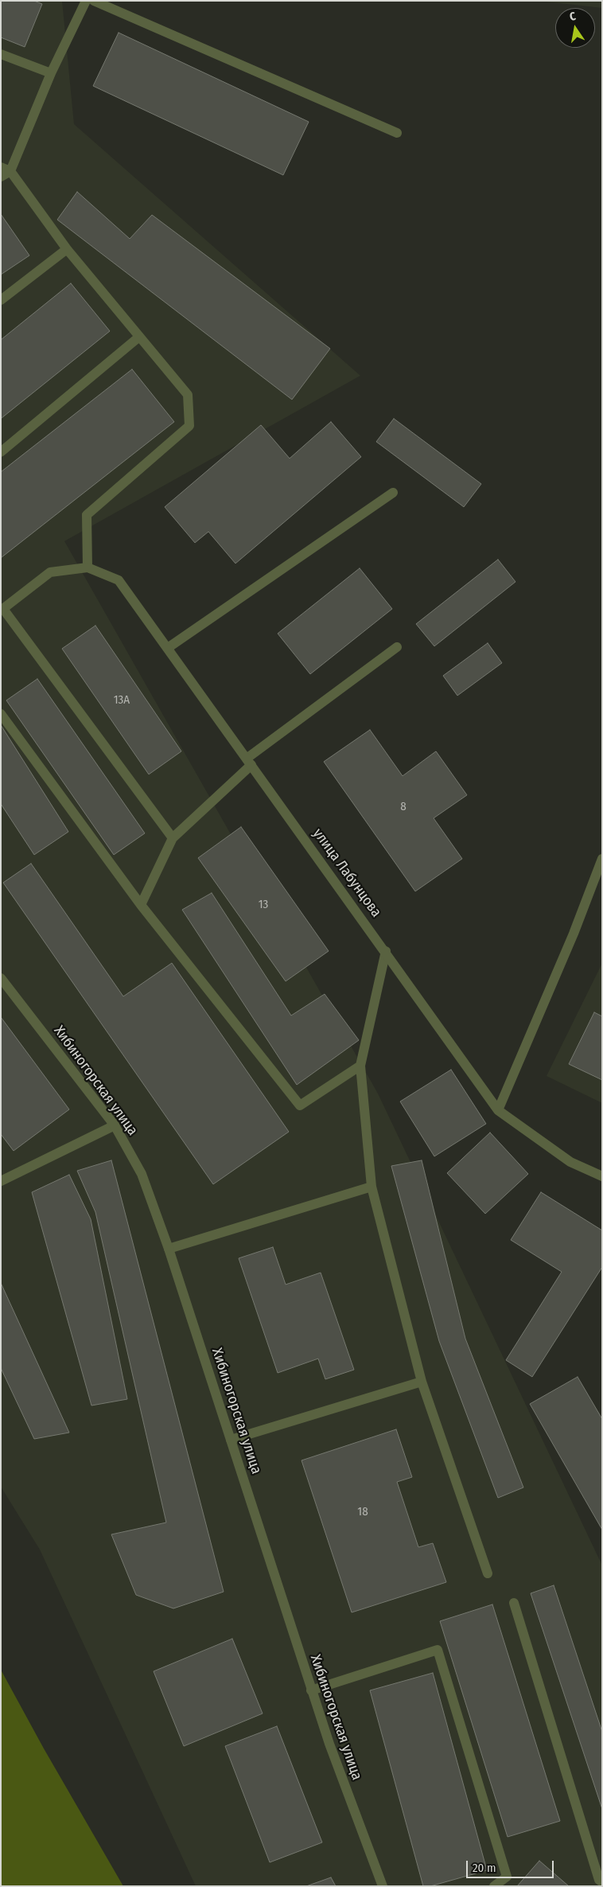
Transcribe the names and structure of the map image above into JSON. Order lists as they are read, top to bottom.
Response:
{
  "streets": {
    "street": ["улица Лабунцова", "Хибиногорская улица"]
  },
  "house_numbers": [
    "13А",
    "8",
    "13",
    "18"
  ],
  "scale_bar": "20 m",
  "north": "top"
}
